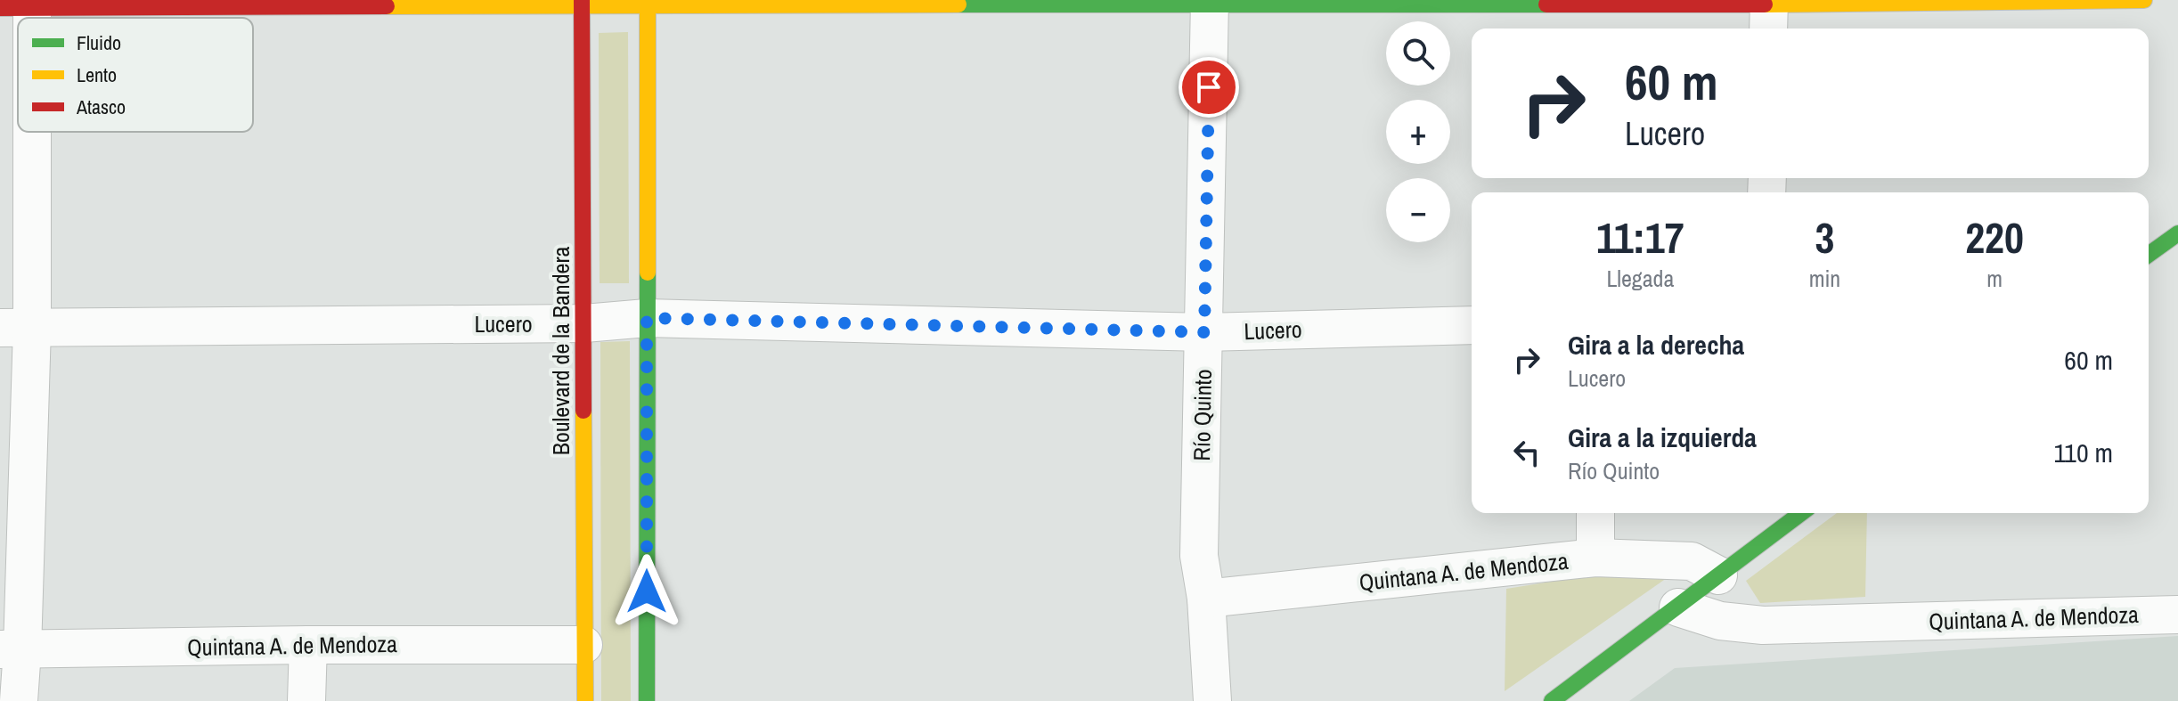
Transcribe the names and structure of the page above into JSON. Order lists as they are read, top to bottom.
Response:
{
  "streets": {
    "street": [
      "Lucero",
      "Boulevard de la Bandera",
      "Río Quinto",
      "Quintana A. de Mendoza"
    ]
  },
  "crossings": [
    ["Lucero", "Boulevard de la Bandera"],
    ["Lucero", "Río Quinto"],
    ["Boulevard de la Bandera", "Quintana A. de Mendoza"],
    ["Río Quinto", "Quintana A. de Mendoza"]
  ],
  "legend": ["Fluido", "Lento", "Atasco"],
  "page": {
    "map_buttons": ["+", "−"],
    "turn": ["60 m", "Lucero"],
    "eta": [
      "11:17",
      "Llegada",
      "3",
      "min",
      "220",
      "m"
    ],
    "list": [
      {
        "name": "Gira a la derecha",
        "note": "Lucero",
        "value": "60 m"
      },
      {
        "name": "Gira a la izquierda",
        "note": "Río Quinto",
        "value": "110 m"
      }
    ]
  }
}
